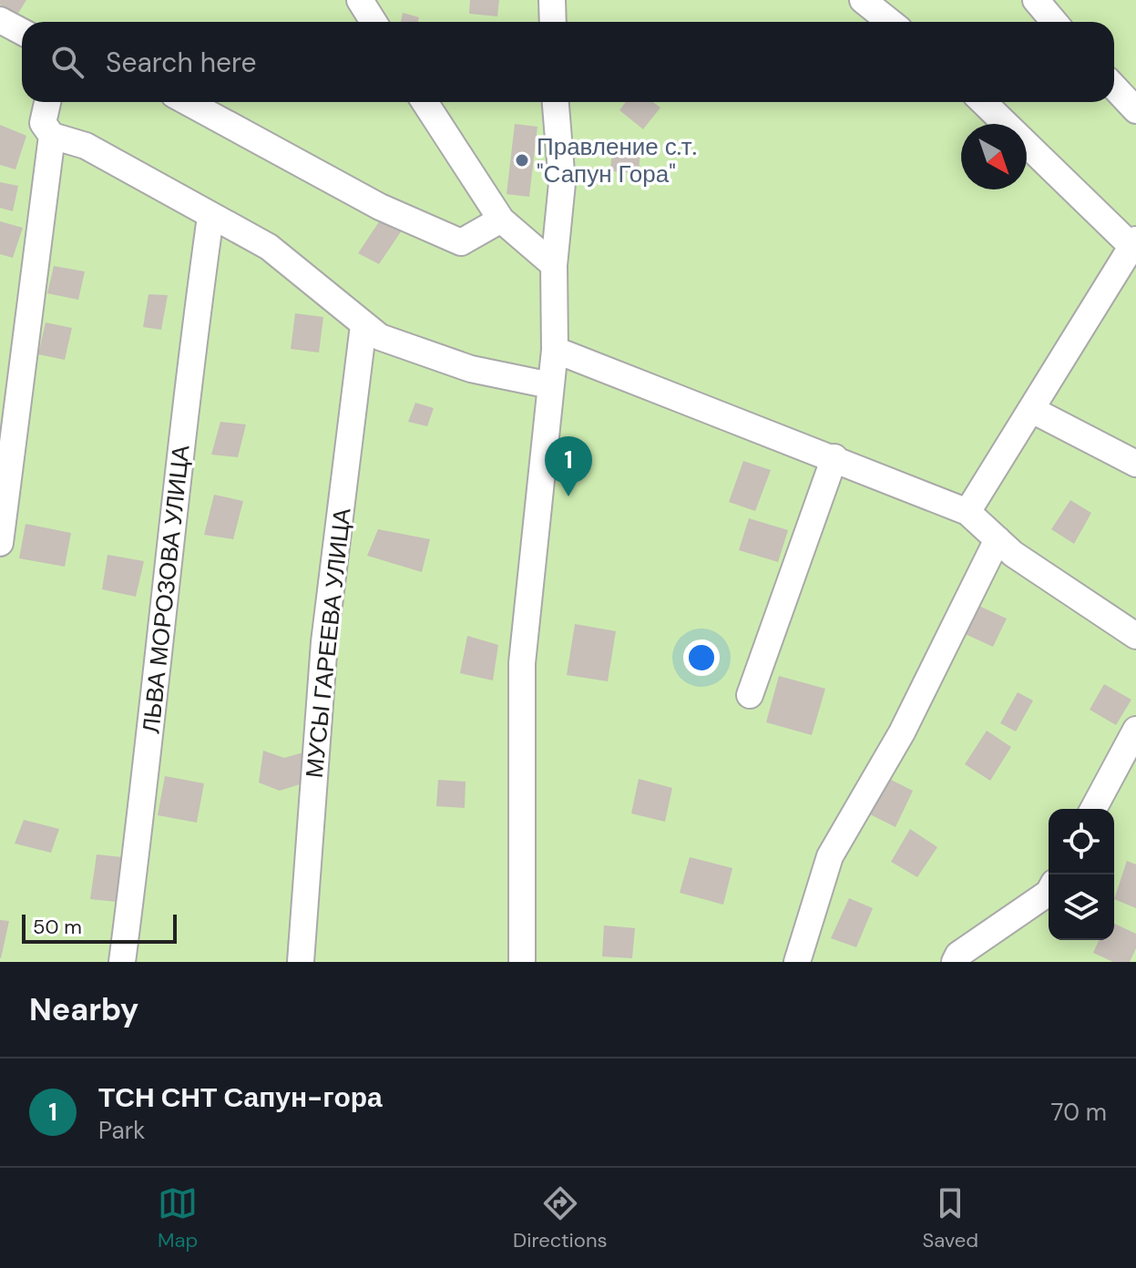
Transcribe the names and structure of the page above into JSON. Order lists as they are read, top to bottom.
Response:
{
  "streets": {
    "lane": ["ЛЬВА МОРОЗОВА УЛИЦА", "МУСЫ ГАРЕЕВА УЛИЦА"]
  },
  "places": ["Правление с.т. \"Сапун Гора\""],
  "scale_bar": "50 m",
  "north": "bottom right",
  "page": {
    "search": "Search here",
    "pins": "1",
    "scale": "50 m",
    "heading": "Nearby",
    "list": [
      {
        "mark": "1",
        "name": "ТСН СНТ Сапун-гора",
        "note": "Park",
        "value": "70 m"
      }
    ],
    "nav": ["Map", "Directions", "Saved"]
  }
}
